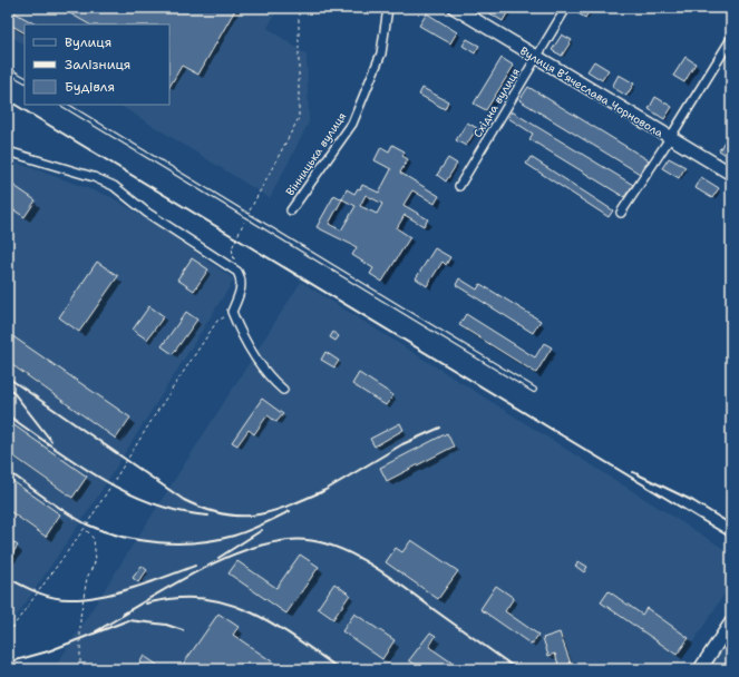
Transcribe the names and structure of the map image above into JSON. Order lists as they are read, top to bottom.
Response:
{
  "streets": {
    "street": ["Вулиця Вʼячеслава Чорновола", "Східна вулиця", "Вінницька вулиця"]
  },
  "crossings": [
    ["Вулиця Вʼячеслава Чорновола", "Східна вулиця"]
  ],
  "legend": ["Вулиця", "Залізниця", "Будівля"]
}
